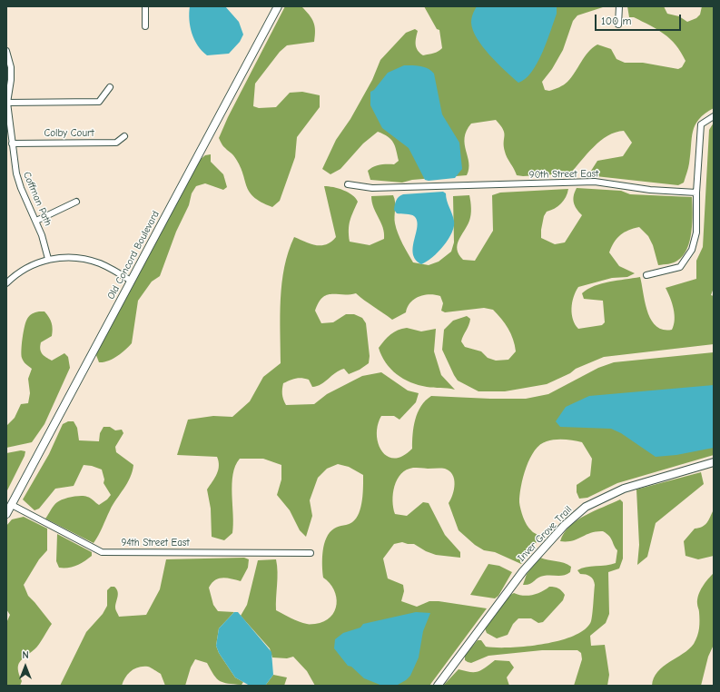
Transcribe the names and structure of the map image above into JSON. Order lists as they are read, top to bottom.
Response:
{
  "streets": {
    "street": [
      "Colby Court",
      "90th Street East",
      "Coffman Path",
      "Old Concord Boulevard",
      "Inver Grove Trail",
      "94th Street East"
    ]
  },
  "crossings": [
    ["Colby Court", "Coffman Path"],
    ["Old Concord Boulevard", "94th Street East"]
  ],
  "scale_bar": "100 m",
  "north": "top"
}
